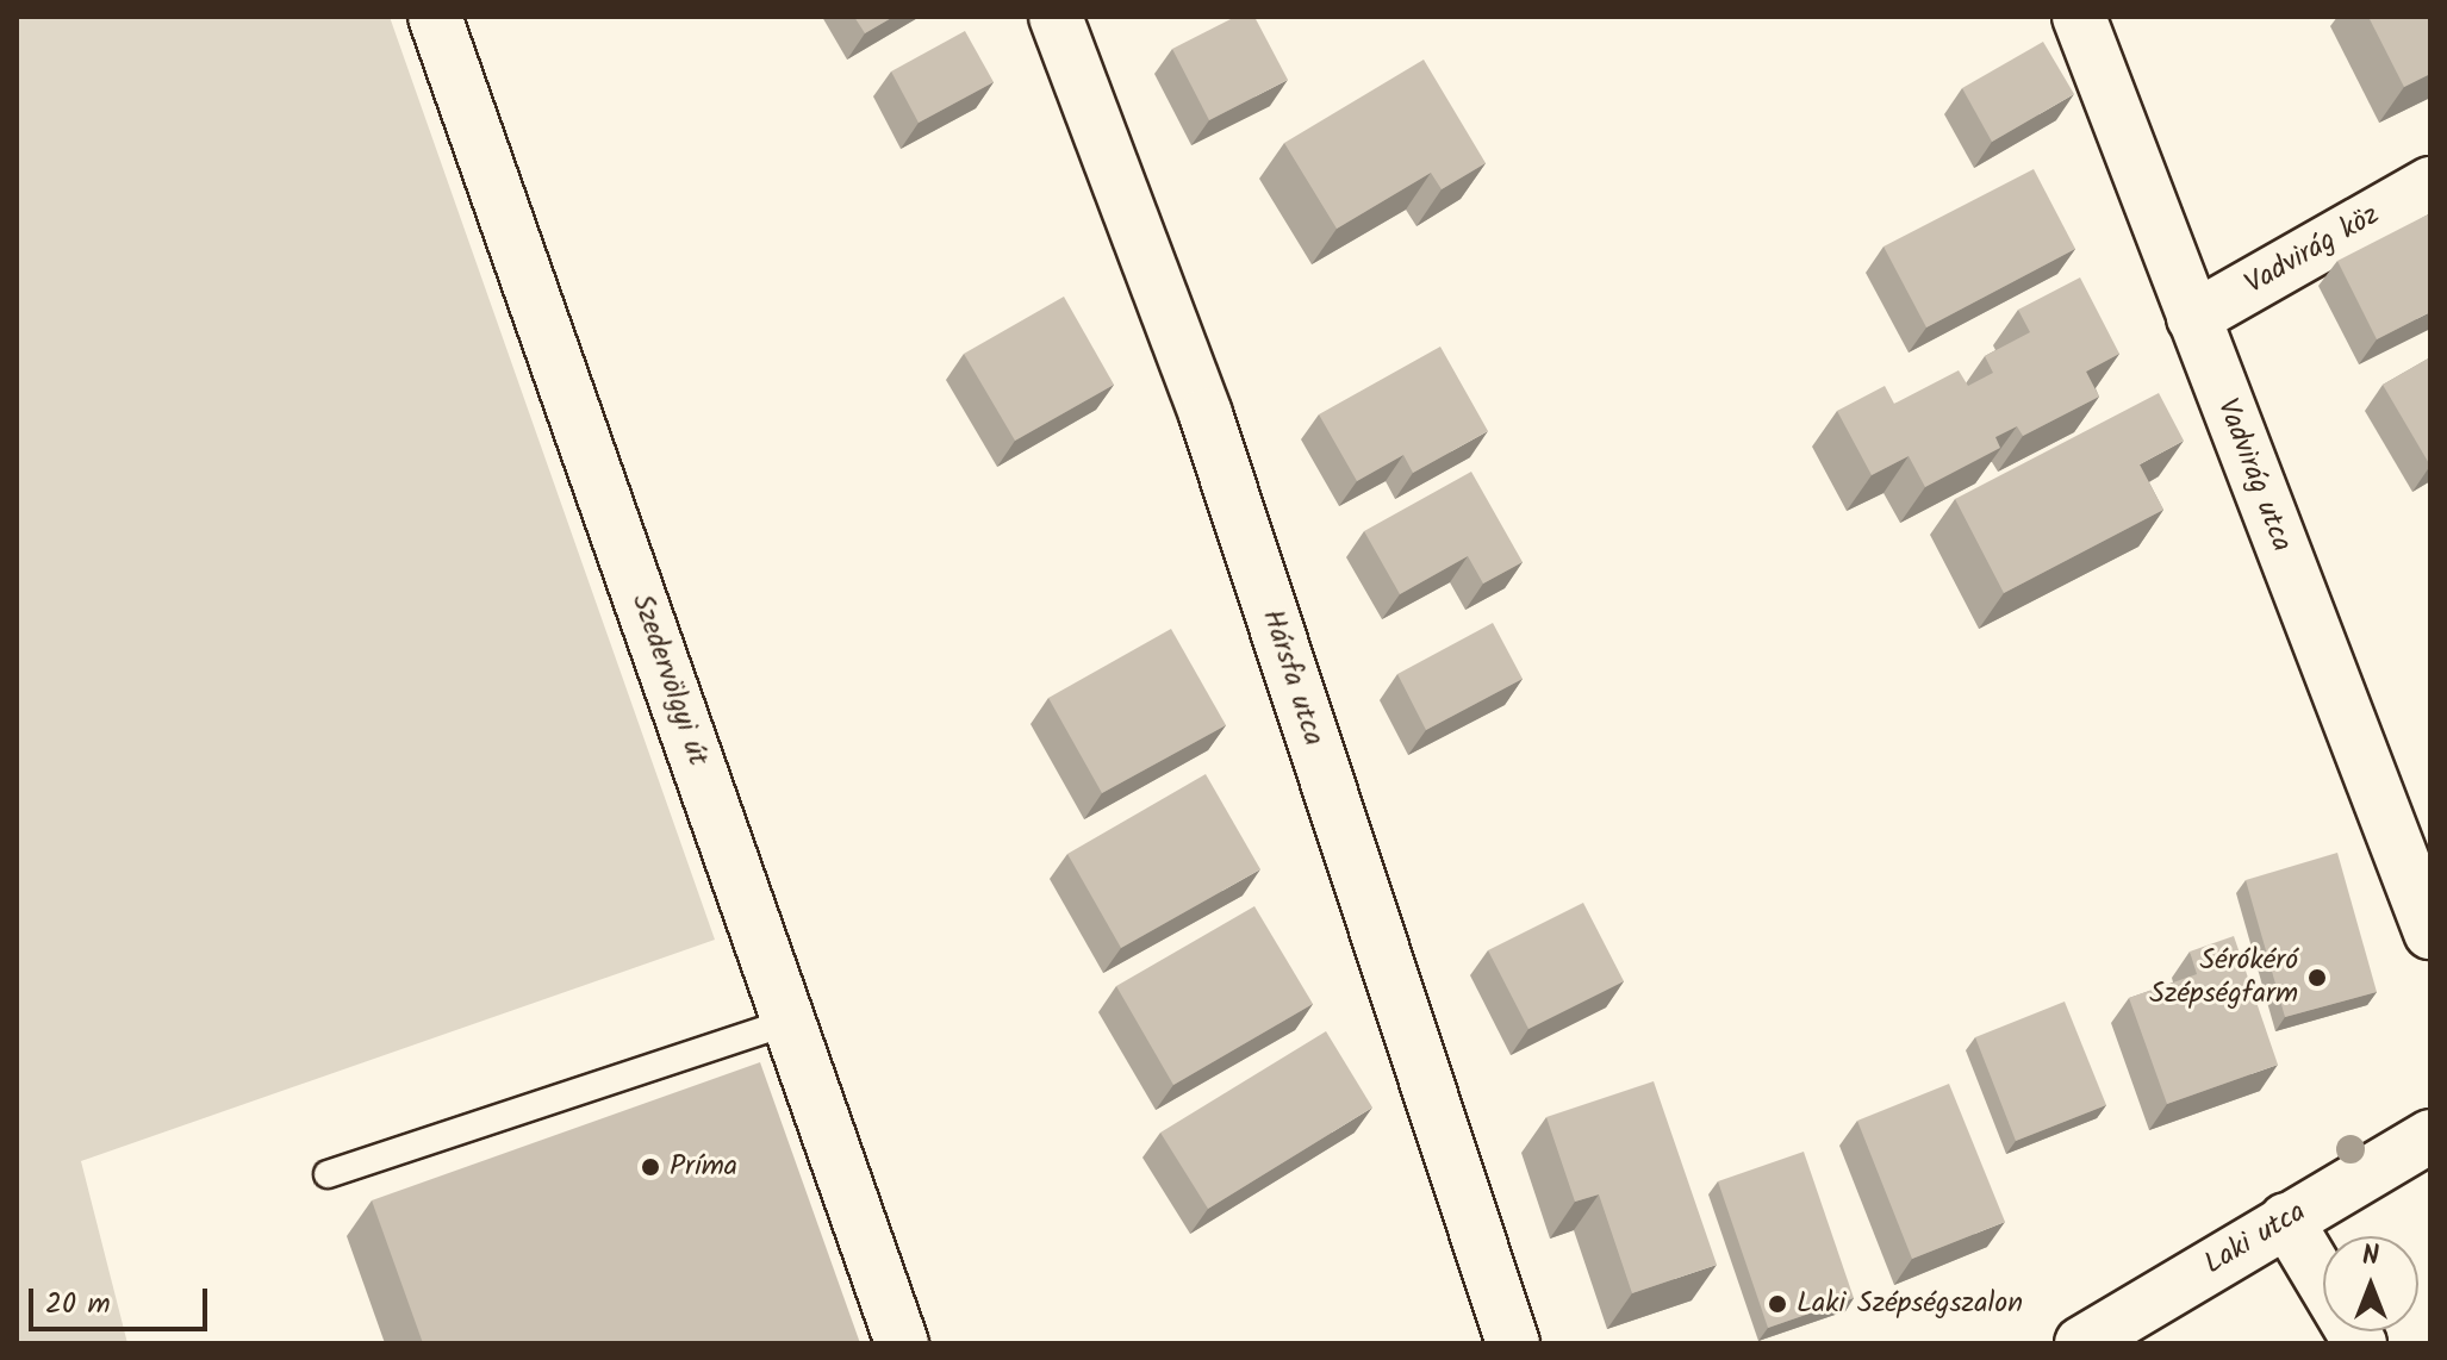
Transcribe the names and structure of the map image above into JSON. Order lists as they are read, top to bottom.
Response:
{
  "streets": {
    "street": [
      "Vadvirág köz",
      "Vadvirág utca",
      "Hársfa utca",
      "Szedervölgyi út",
      "Laki utca"
    ]
  },
  "crossings": [
    ["Vadvirág köz", "Vadvirág utca"]
  ],
  "places": ["Sérókéró Szépségfarm", "Príma", "Laki Szépségszalon"],
  "scale_bar": "20 m",
  "north": "top"
}
